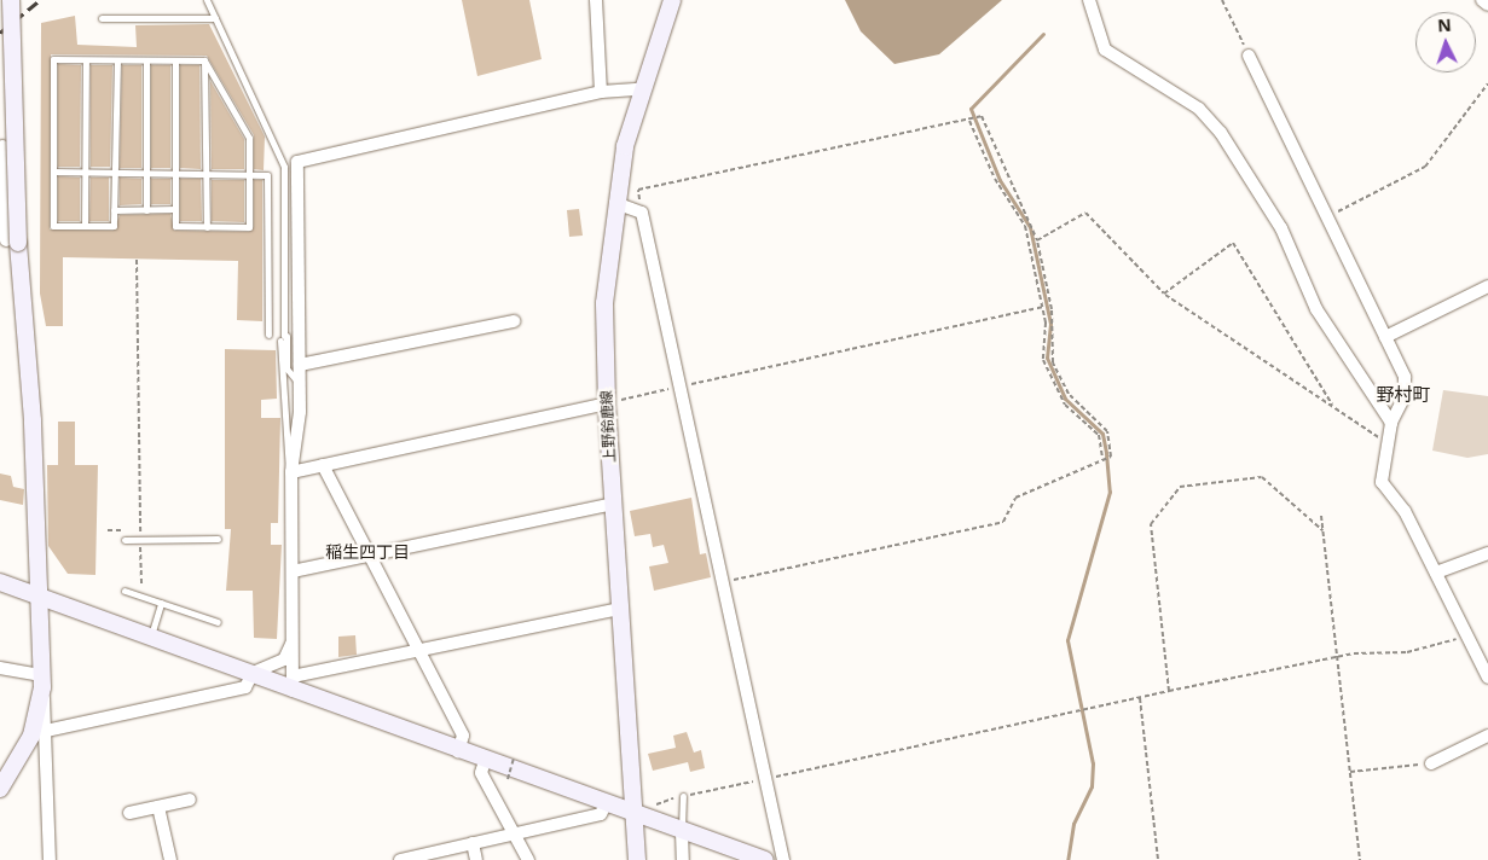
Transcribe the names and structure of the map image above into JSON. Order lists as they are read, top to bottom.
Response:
{
  "streets": {
    "street": ["上野鈴鹿線"]
  },
  "districts": ["野村町", "稲生四丁目"],
  "north": "top"
}
